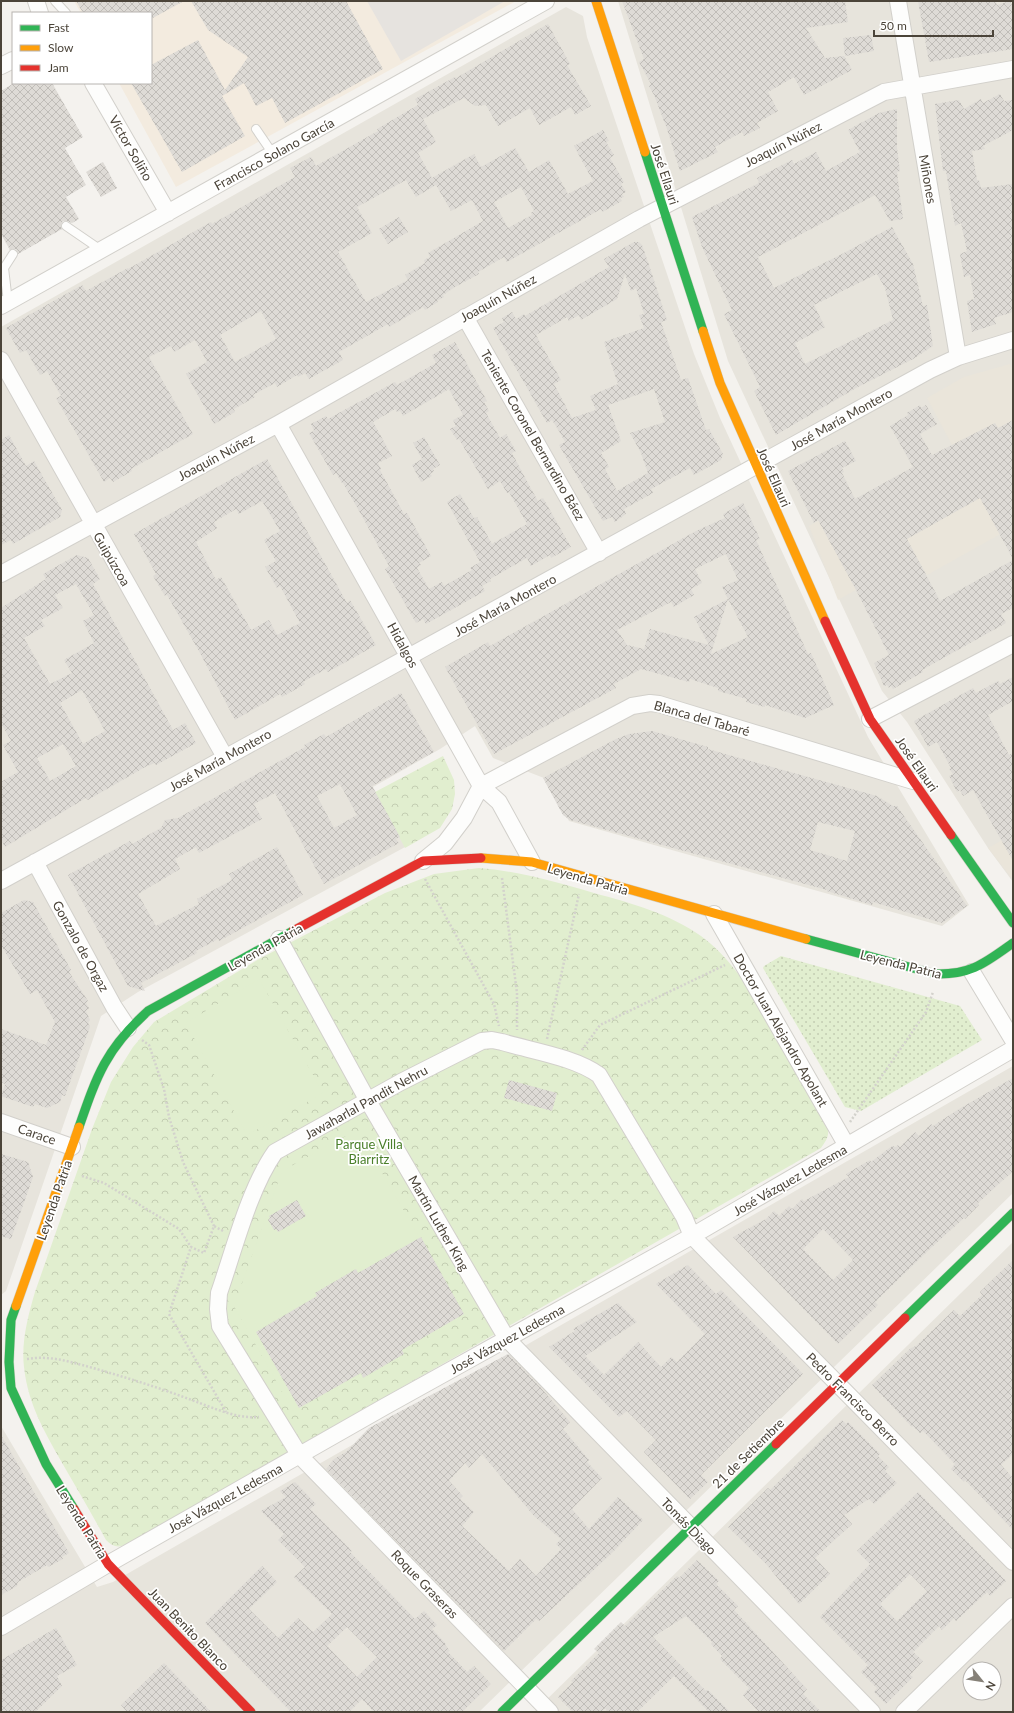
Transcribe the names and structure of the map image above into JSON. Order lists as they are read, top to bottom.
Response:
{
  "streets": {
    "street": [
      "Joaquín Núñez",
      "Víctor Soliño",
      "Francisco Solano García",
      "José Ellauri",
      "Miñones",
      "José María Montero",
      "Teniente Coronel Bernardino Báez",
      "Guipúzcoa",
      "Hidalgos",
      "Blanca del Tabaré",
      "Leyenda Patria",
      "Gonzalo de Orgaz",
      "Doctor Juan Alejandro Apolant",
      "Jawaharlal Pandit Nehru",
      "Carace",
      "José Vázquez Ledesma",
      "Martín Luther King",
      "Pedro Francisco Berro",
      "21 de Setiembre",
      "Tomás Diago",
      "Roque Graseras",
      "Juan Benito Blanco"
    ]
  },
  "crossings": [
    ["Joaquín Núñez", "José Ellauri"],
    ["Joaquín Núñez", "Miñones"],
    ["Joaquín Núñez", "Teniente Coronel Bernardino Báez"],
    ["Joaquín Núñez", "Guipúzcoa"],
    ["Joaquín Núñez", "Hidalgos"],
    ["Víctor Soliño", "Francisco Solano García"],
    ["José Ellauri", "José María Montero"],
    ["José Ellauri", "Blanca del Tabaré"],
    ["Miñones", "José María Montero"],
    ["José María Montero", "Teniente Coronel Bernardino Báez"],
    ["José María Montero", "Guipúzcoa"],
    ["José María Montero", "Hidalgos"],
    ["José María Montero", "Gonzalo de Orgaz"],
    ["Hidalgos", "Blanca del Tabaré"],
    ["Hidalgos", "Leyenda Patria"],
    ["Leyenda Patria", "Gonzalo de Orgaz"],
    ["Leyenda Patria", "Doctor Juan Alejandro Apolant"],
    ["Leyenda Patria", "Carace"],
    ["Leyenda Patria", "José Vázquez Ledesma"],
    ["Leyenda Patria", "Martín Luther King"],
    ["Leyenda Patria", "Juan Benito Blanco"],
    ["Doctor Juan Alejandro Apolant", "José Vázquez Ledesma"],
    ["Jawaharlal Pandit Nehru", "José Vázquez Ledesma"],
    ["Jawaharlal Pandit Nehru", "Martín Luther King"],
    ["Jawaharlal Pandit Nehru", "Pedro Francisco Berro"],
    ["Jawaharlal Pandit Nehru", "Roque Graseras"],
    ["José Vázquez Ledesma", "Martín Luther King"],
    ["José Vázquez Ledesma", "Pedro Francisco Berro"],
    ["José Vázquez Ledesma", "Tomás Diago"],
    ["José Vázquez Ledesma", "Roque Graseras"],
    ["José Vázquez Ledesma", "Juan Benito Blanco"],
    ["Martín Luther King", "Tomás Diago"],
    ["Pedro Francisco Berro", "21 de Setiembre"],
    ["21 de Setiembre", "Tomás Diago"],
    ["21 de Setiembre", "Roque Graseras"]
  ],
  "parks": ["Parque Villa Biarritz"],
  "legend": ["Fast", "Slow", "Jam"],
  "scale_bar": "50 m",
  "north": "bottom right"
}
